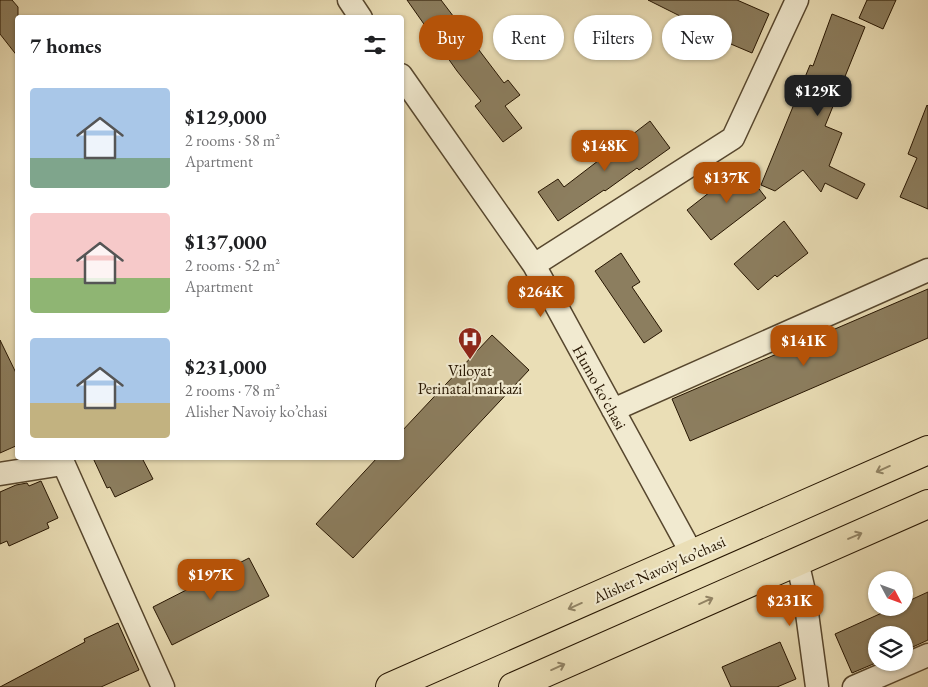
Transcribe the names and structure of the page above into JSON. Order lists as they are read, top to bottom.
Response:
{
  "streets": {
    "main road": ["Alisher Navoiy ko’chasi"],
    "street": ["Humo ko'chasi"]
  },
  "crossings": [
    ["Humo ko'chasi", "Alisher Navoiy ko’chasi"]
  ],
  "places": {
    "hospital": ["Viloyat Perinatal markazi"]
  },
  "north": "bottom right",
  "page": {
    "chip": [
      "Buy",
      "Rent",
      "Filters",
      "New"
    ],
    "heading": "7 homes",
    "price": [
      "$129K",
      "$148K",
      "$137K",
      "$264K",
      "$141K",
      "$197K",
      "$231K"
    ],
    "list": [
      {
        "name": "$129,000",
        "note": "2 rooms · 58 m² · Apartment"
      },
      {
        "name": "$137,000",
        "note": "2 rooms · 52 m² · Apartment"
      },
      {
        "name": "$231,000",
        "note": "2 rooms · 78 m² · Alisher Navoiy ko’chasi"
      }
    ]
  }
}
